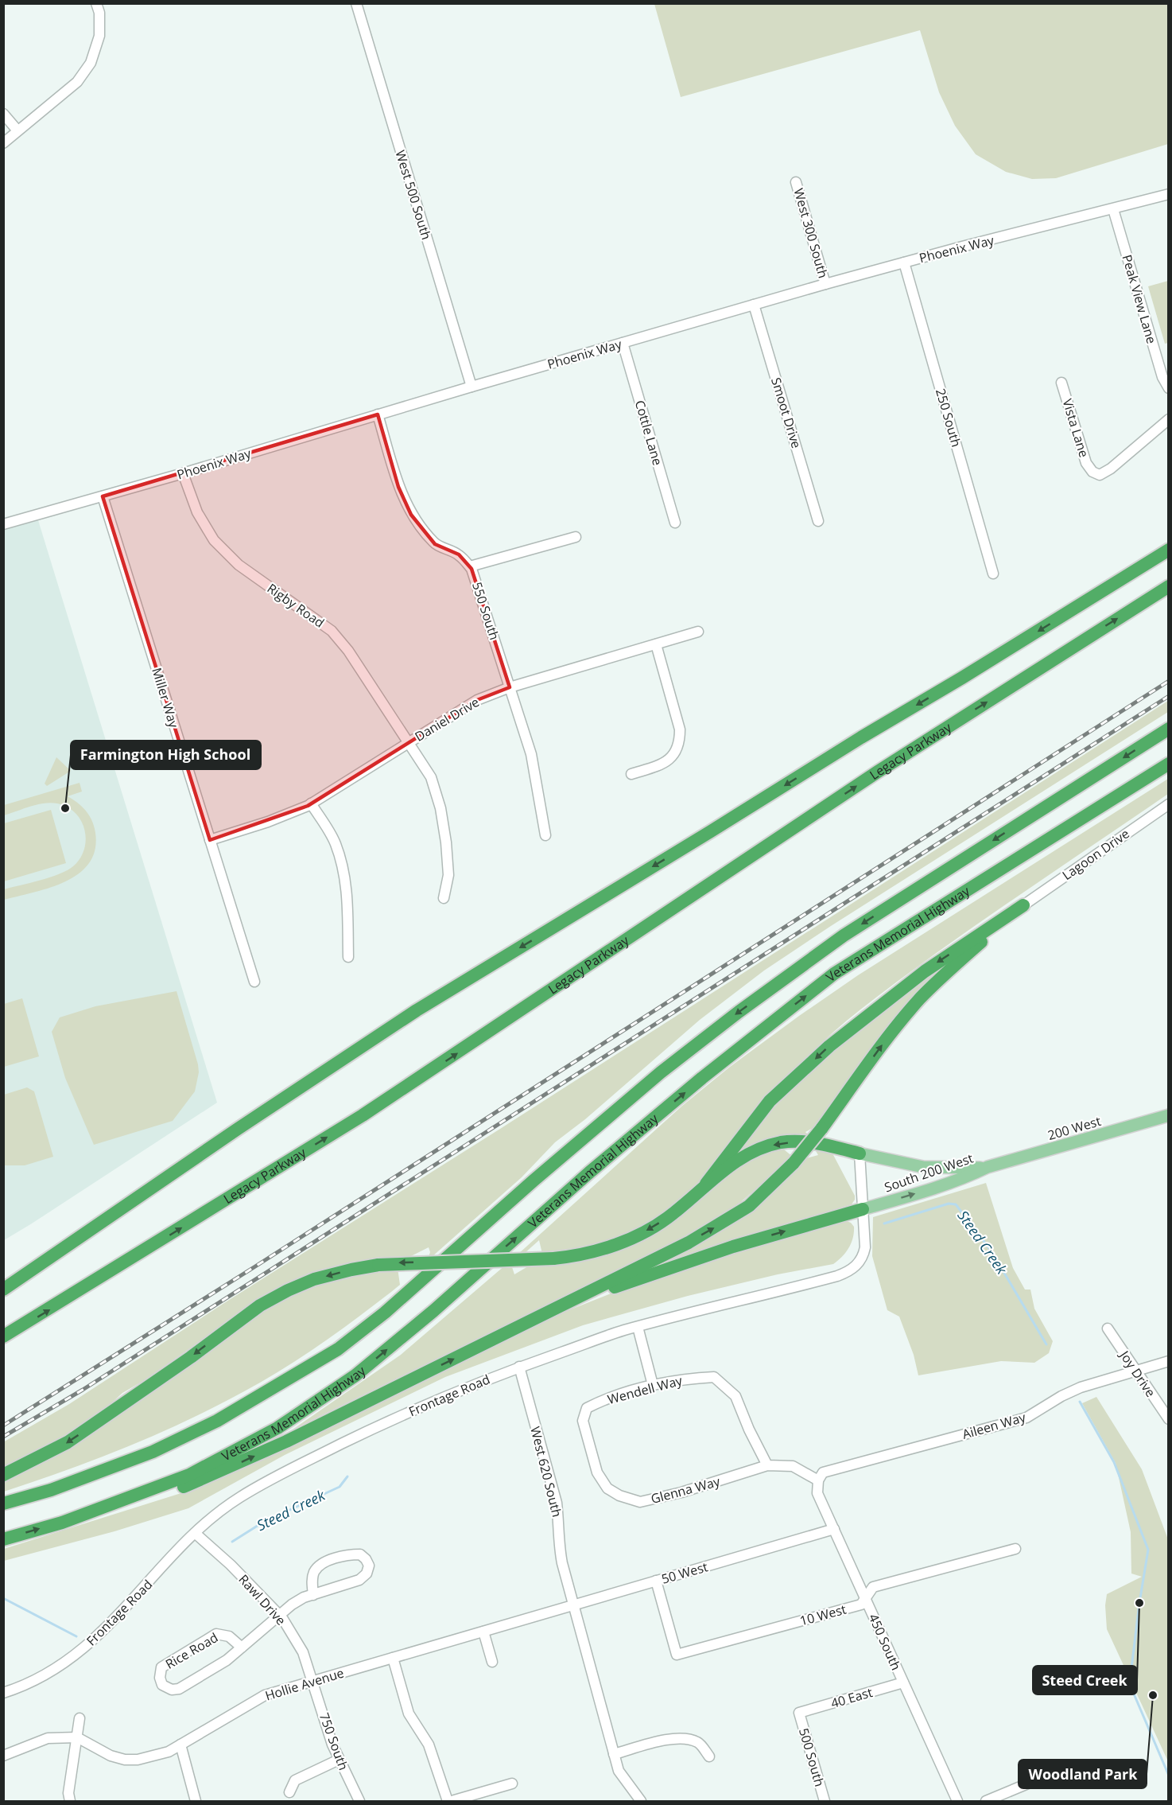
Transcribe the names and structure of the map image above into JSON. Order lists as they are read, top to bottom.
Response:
{
  "streets": {
    "highway": ["Legacy Parkway", "Veterans Memorial Highway"],
    "main road": ["200 West", "South 200 West"],
    "street": [
      "West 500 South",
      "West 300 South",
      "Phoenix Way",
      "Peak View Lane",
      "Smoot Drive",
      "250 South",
      "Vista Lane",
      "Cottle Lane",
      "Rigby Road",
      "550 South",
      "Miller Way",
      "Daniel Drive",
      "Lagoon Drive",
      "Joy Drive",
      "Wendell Way",
      "Frontage Road",
      "Aileen Way",
      "West 620 South",
      "Glenna Way",
      "50 West",
      "Rawl Drive",
      "10 West",
      "450 South",
      "Rice Road",
      "Hollie Avenue",
      "40 East",
      "750 South",
      "500 South"
    ]
  },
  "crossings": [
    ["West 500 South", "Phoenix Way"],
    ["West 300 South", "Phoenix Way"],
    ["Phoenix Way", "Peak View Lane"],
    ["Phoenix Way", "Smoot Drive"],
    ["Phoenix Way", "250 South"],
    ["Phoenix Way", "Cottle Lane"],
    ["Phoenix Way", "Rigby Road"],
    ["Phoenix Way", "550 South"],
    ["Phoenix Way", "Miller Way"],
    ["Rigby Road", "Daniel Drive"],
    ["550 South", "Daniel Drive"],
    ["Miller Way", "Daniel Drive"],
    ["200 West", "South 200 West"],
    ["South 200 West", "Frontage Road"],
    ["Joy Drive", "Aileen Way"],
    ["Wendell Way", "Glenna Way"],
    ["Frontage Road", "West 620 South"],
    ["Frontage Road", "Rawl Drive"],
    ["Aileen Way", "Glenna Way"],
    ["Aileen Way", "450 South"],
    ["West 620 South", "50 West"],
    ["Glenna Way", "450 South"],
    ["50 West", "10 West"],
    ["50 West", "450 South"],
    ["50 West", "Hollie Avenue"],
    ["Rawl Drive", "Rice Road"],
    ["Rawl Drive", "Hollie Avenue"],
    ["Rawl Drive", "750 South"],
    ["10 West", "450 South"],
    ["450 South", "40 East"],
    ["Hollie Avenue", "750 South"],
    ["40 East", "500 South"]
  ],
  "water": ["Steed Creek"],
  "places": ["Farmington High School", "Steed Creek", "Woodland Park"]
}
